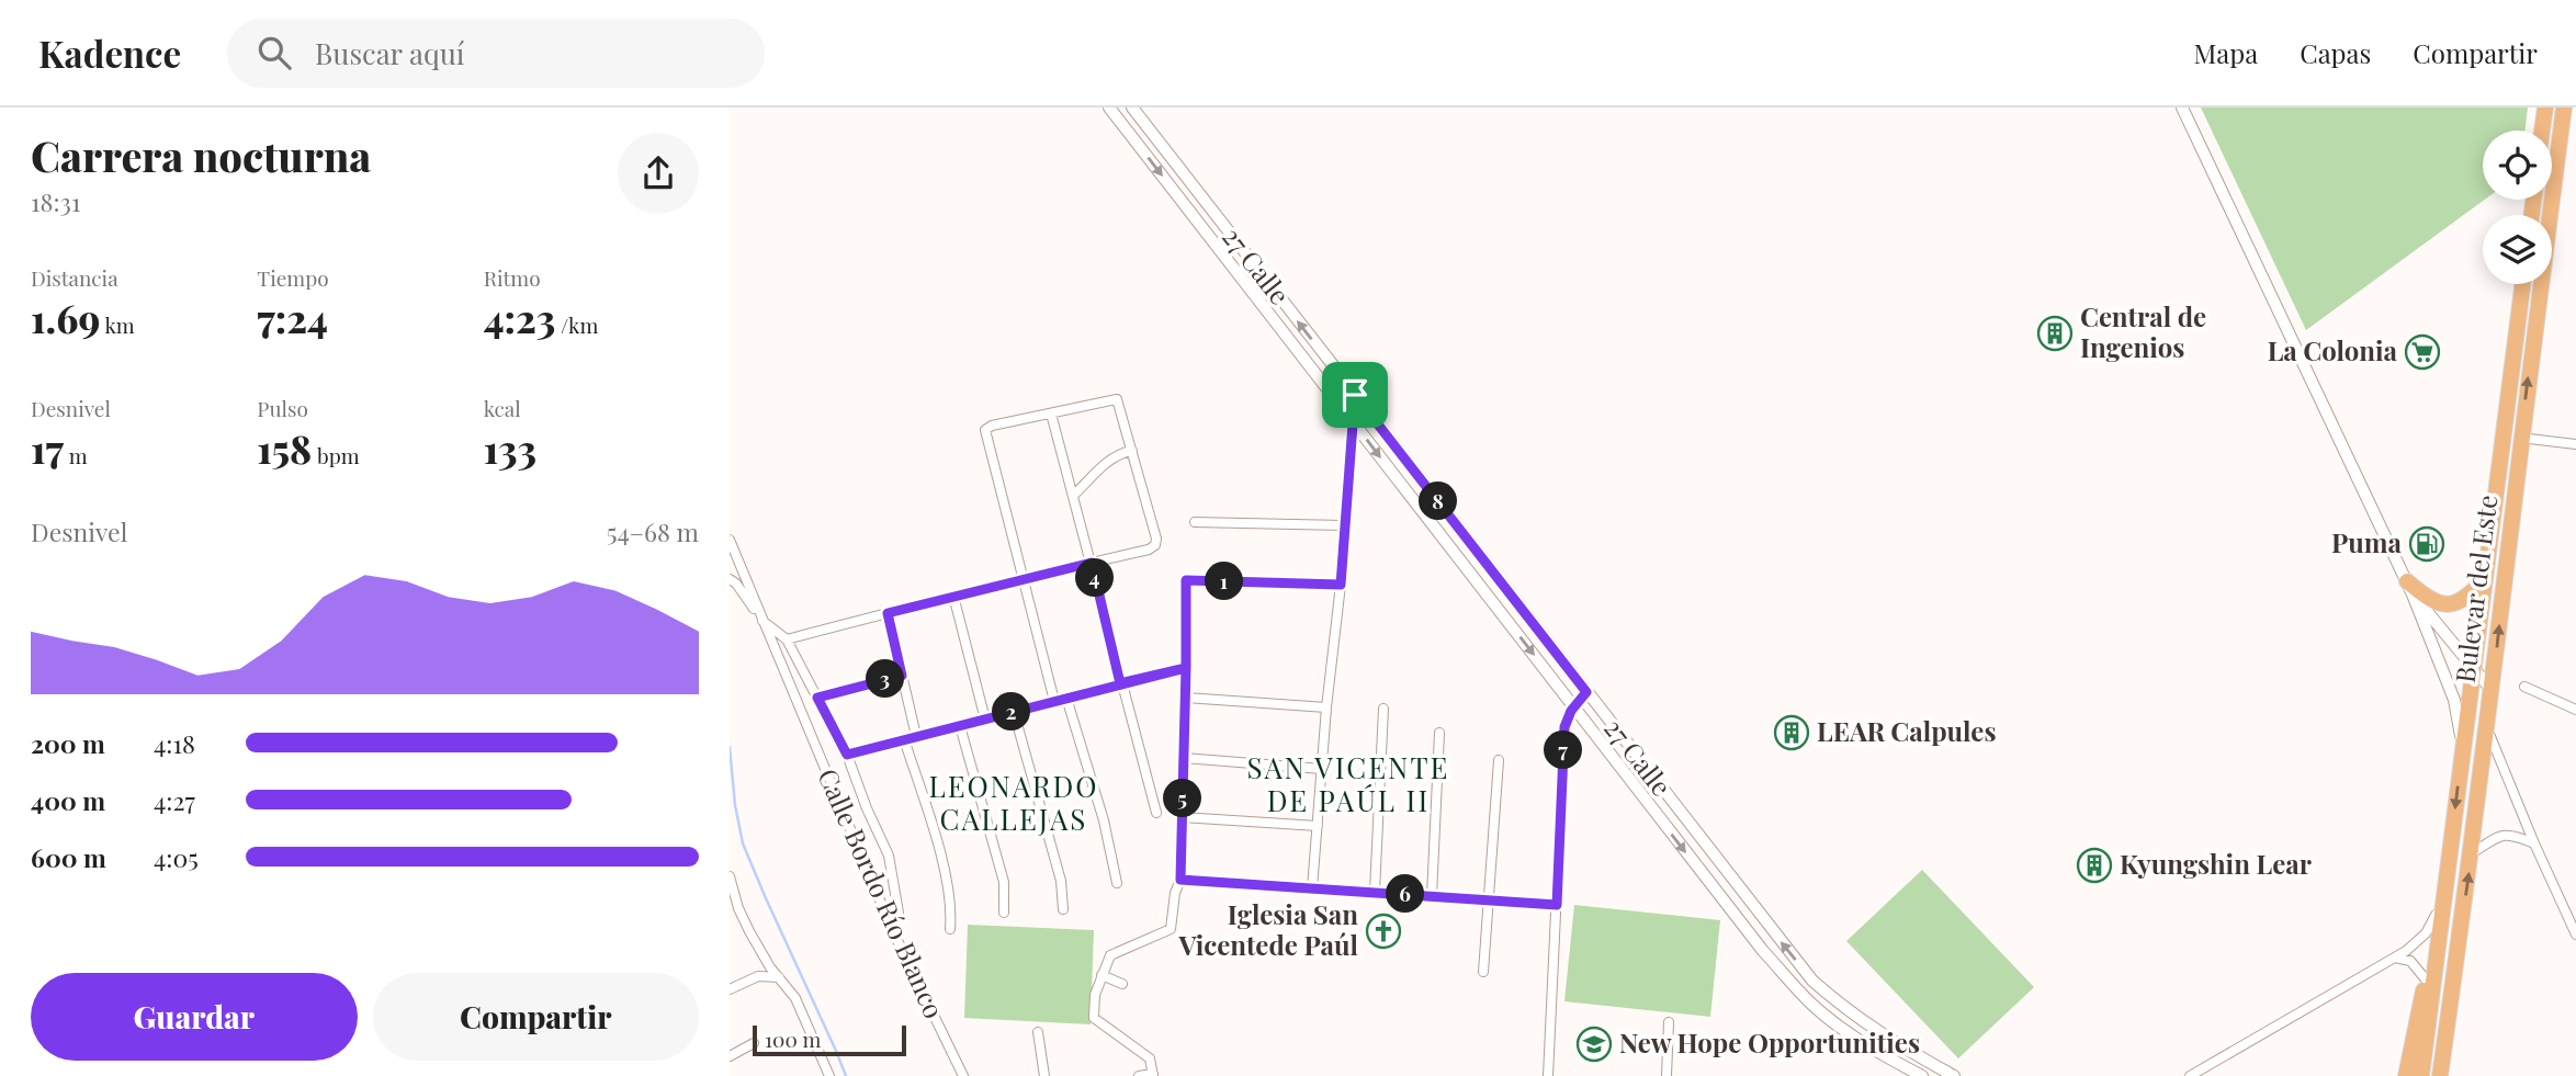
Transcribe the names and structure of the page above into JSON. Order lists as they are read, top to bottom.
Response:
{
  "streets": {
    "highway": ["Bulevar del Este"],
    "street": ["27 Calle", "Calle Bordo Río Blanco"]
  },
  "districts": ["SAN VICENTE DE PAÚL II", "LEONARDO CALLEJAS"],
  "places": {
    "building": ["Central de Ingenios", "LEAR Calpules", "Kyungshin Lear"],
    "supermarket": ["La Colonia"],
    "fuel station": ["Puma"],
    "church": ["Iglesia San Vicentede Paúl"],
    "school or university": ["New Hope Opportunities"]
  },
  "scale_bar": "100 m",
  "page": {
    "header": "Kadence",
    "search": "Buscar aquí",
    "nav": ["Mapa", "Capas", "Compartir"],
    "heading": ["Carrera nocturna", "18:31"],
    "stats": [
      ["Distancia", "1.69 km"],
      ["Tiempo", "7:24"],
      ["Ritmo", "4:23 /km"],
      ["Desnivel", "17 m"],
      ["Pulso", "158 bpm"],
      ["kcal", "133"]
    ],
    "pins": [
      "8",
      "4",
      "1",
      "3",
      "2",
      "7",
      "5",
      "6"
    ],
    "chart": ["Desnivel", "54–68 m"],
    "list": [
      {
        "name": "200 m",
        "note": "4:18"
      },
      {
        "name": "400 m",
        "note": "4:27"
      },
      {
        "name": "600 m",
        "note": "4:05"
      }
    ],
    "buttons": ["Guardar", "Compartir"],
    "scale": "100 m"
  }
}
